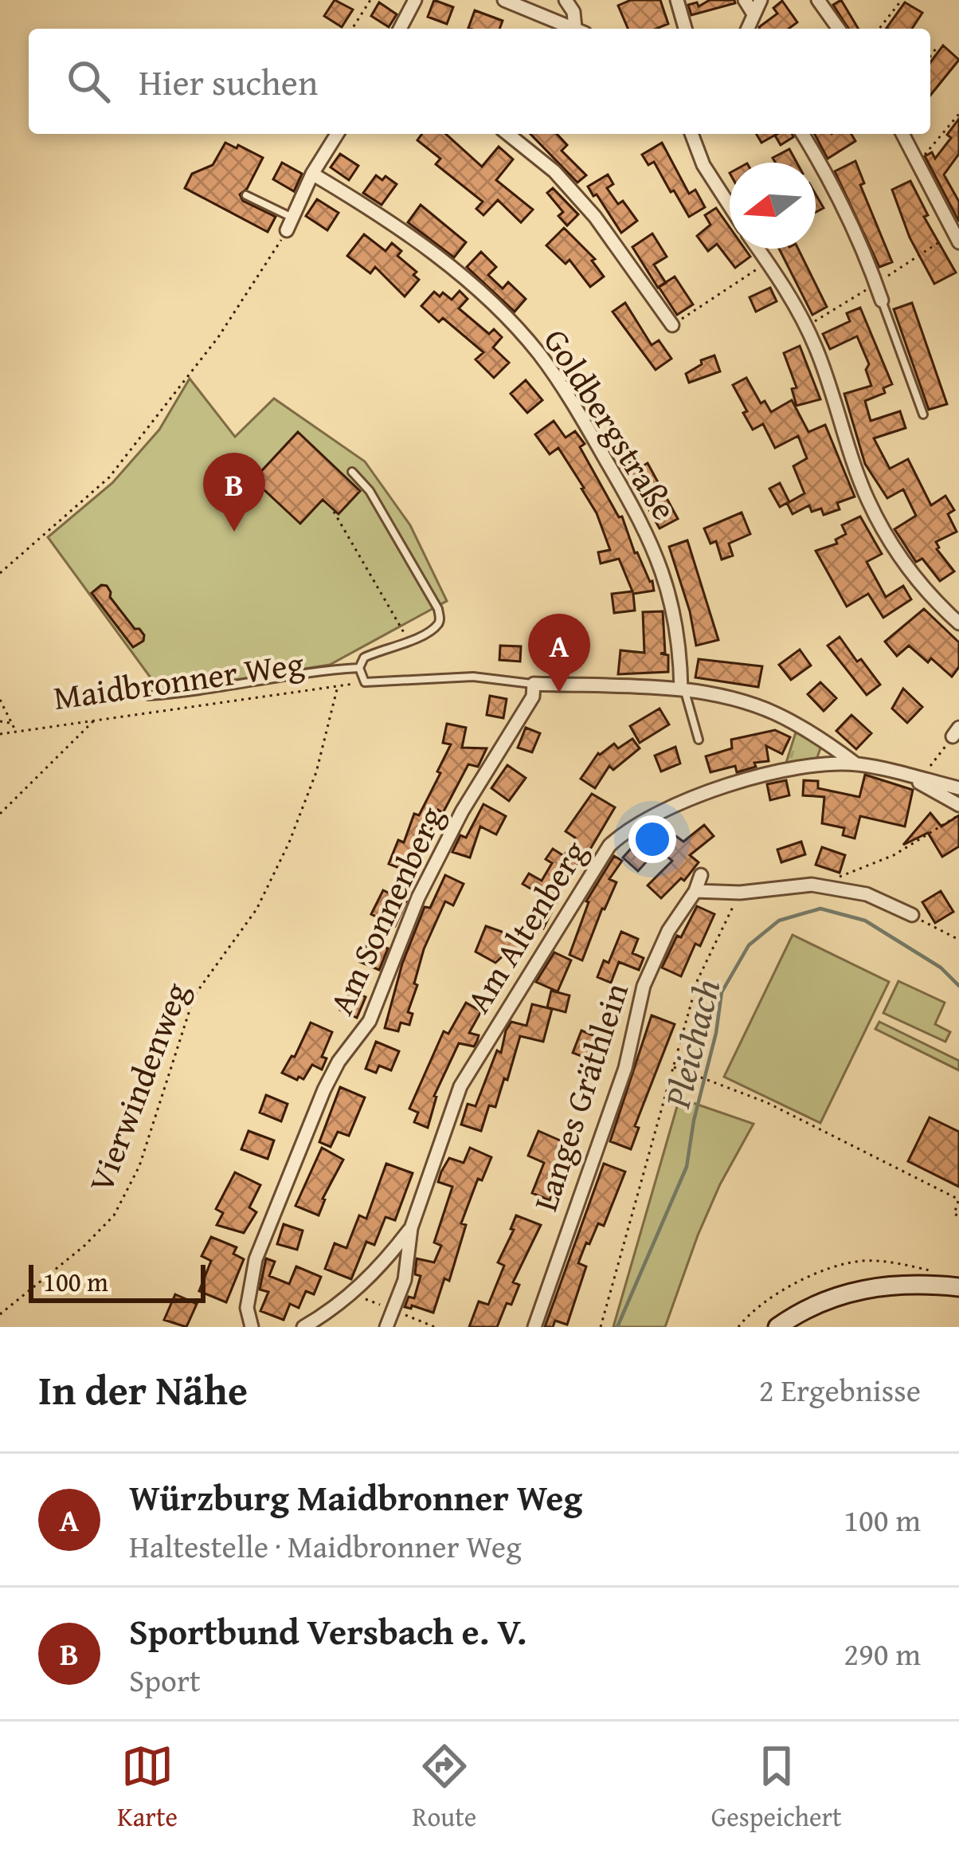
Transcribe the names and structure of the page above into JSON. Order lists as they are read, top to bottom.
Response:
{
  "streets": {
    "street": [
      "Goldbergstraße",
      "Am Sonnenberg",
      "Am Altenberg",
      "Langes Gräthlein"
    ],
    "lane": ["Maidbronner Weg"],
    "path": ["Vierwindenweg"]
  },
  "crossings": [
    ["Maidbronner Weg", "Vierwindenweg"]
  ],
  "water": ["Pleichach"],
  "scale_bar": "100 m",
  "north": "left",
  "page": {
    "search": "Hier suchen",
    "pins": ["B", "A"],
    "scale": "100 m",
    "heading": ["In der Nähe", "2 Ergebnisse"],
    "list": [
      {
        "mark": "A",
        "name": "Würzburg Maidbronner Weg",
        "note": "Haltestelle · Maidbronner Weg",
        "value": "100 m"
      },
      {
        "mark": "B",
        "name": "Sportbund Versbach e. V.",
        "note": "Sport",
        "value": "290 m"
      }
    ],
    "nav": ["Karte", "Route", "Gespeichert"]
  }
}
